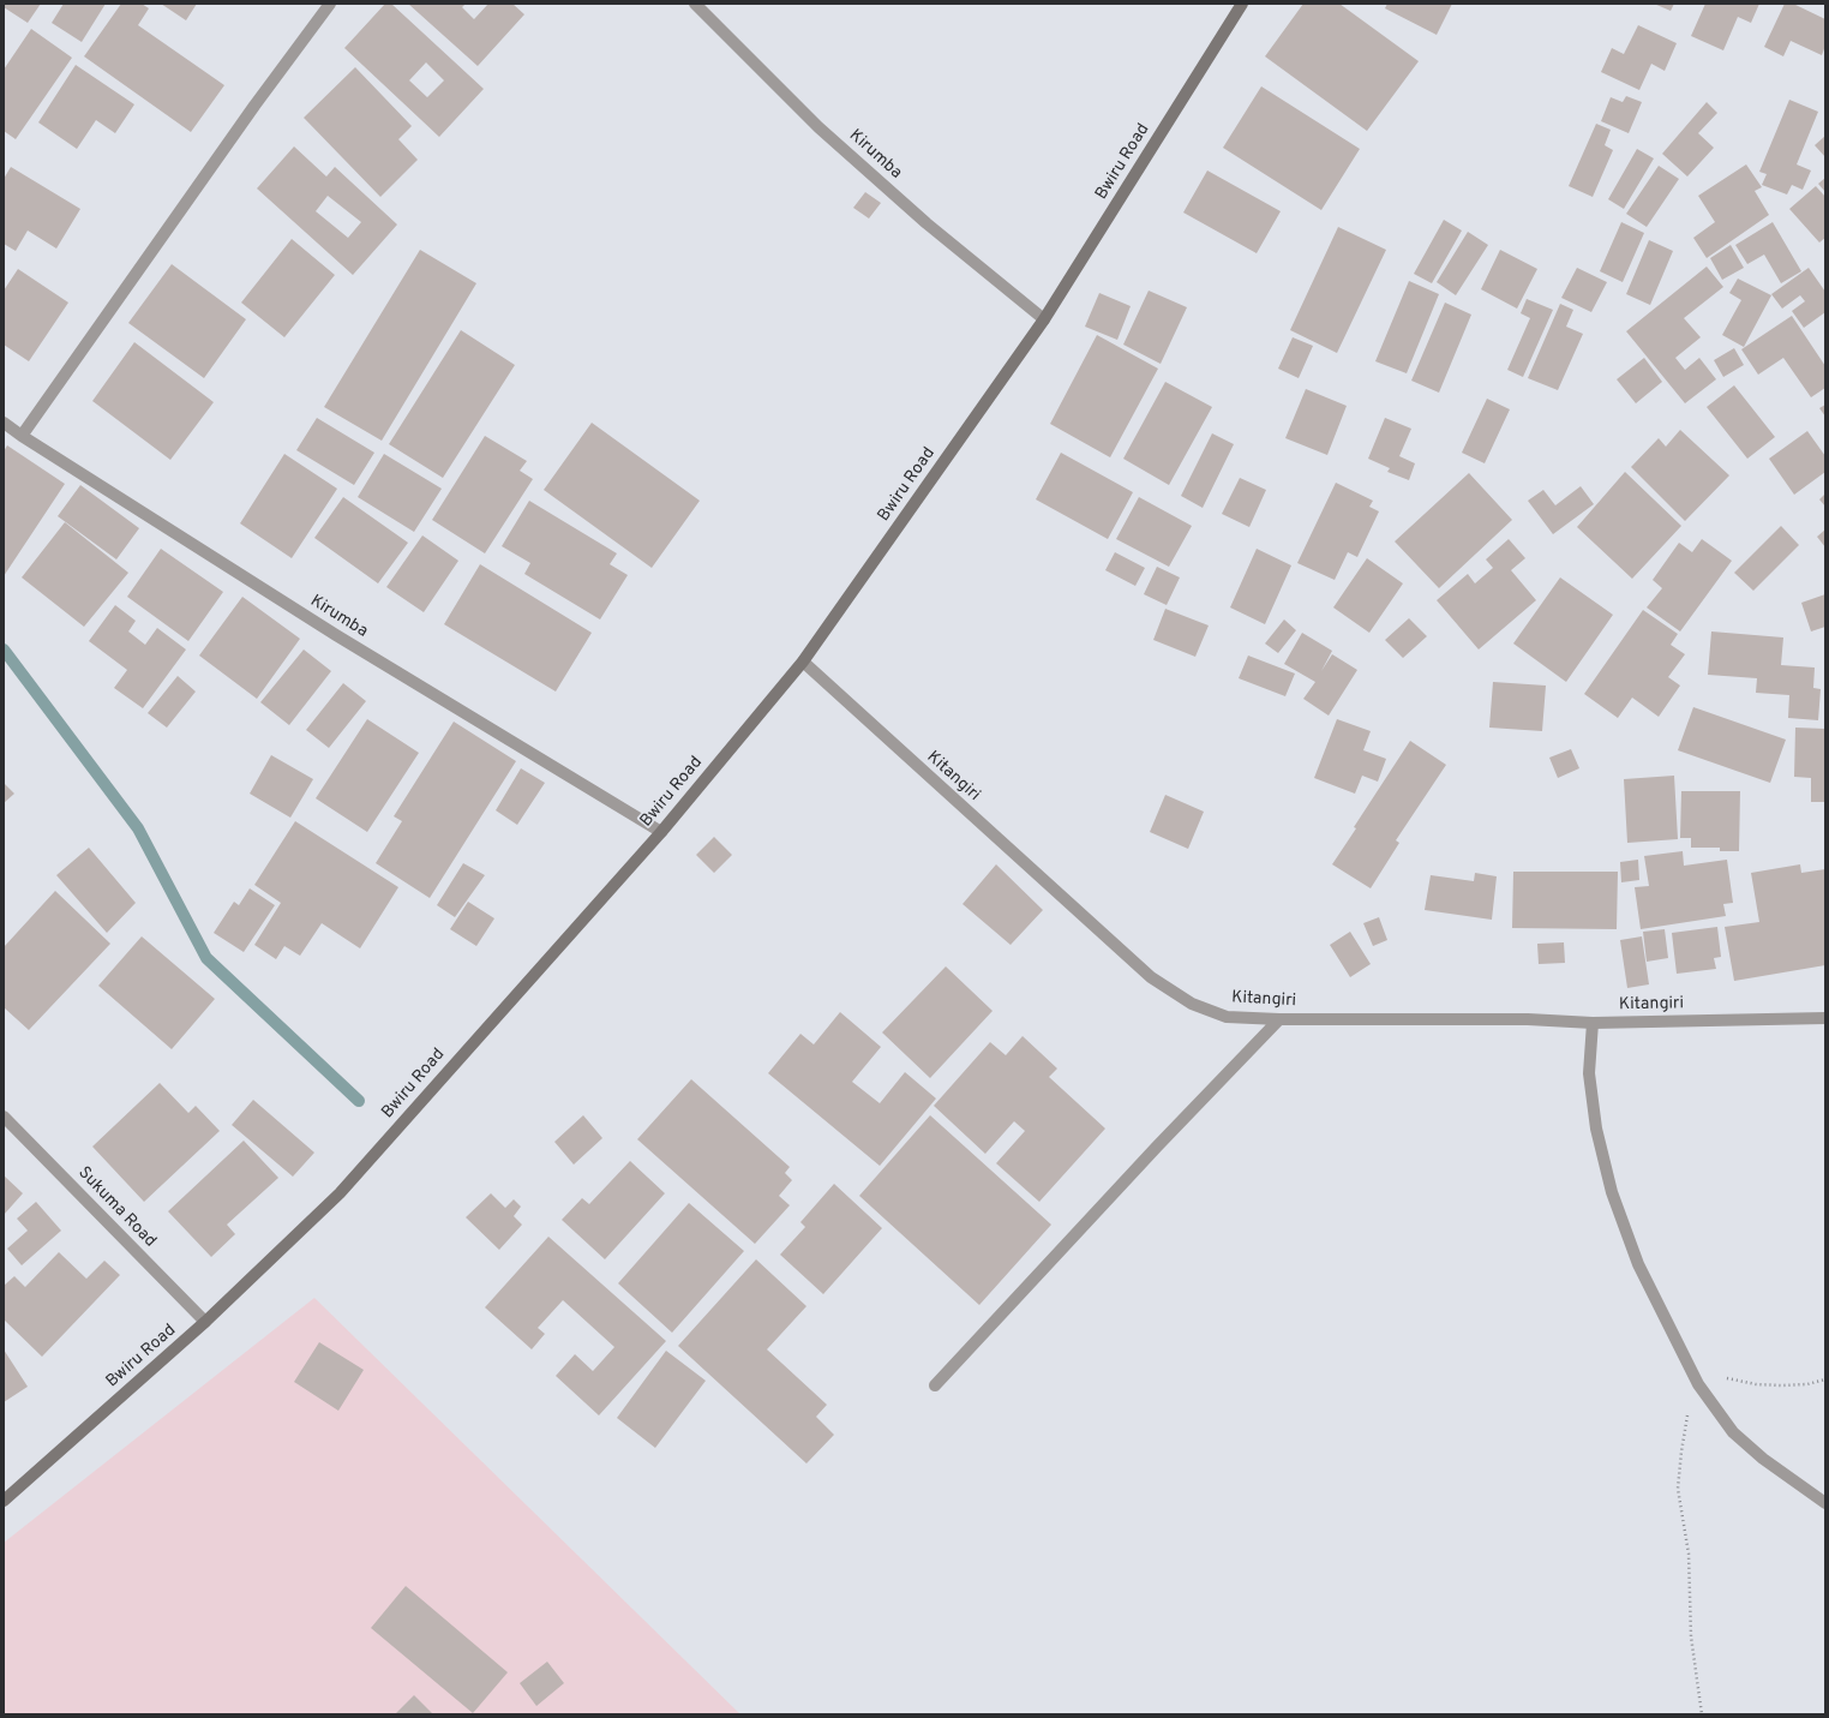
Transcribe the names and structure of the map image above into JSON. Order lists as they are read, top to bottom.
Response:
{
  "streets": {
    "main road": ["Bwiru Road"],
    "street": ["Kirumba", "Kitangiri", "Sukuma Road"]
  },
  "crossings": [
    ["Kirumba", "Bwiru Road"],
    ["Bwiru Road", "Kitangiri"],
    ["Bwiru Road", "Sukuma Road"]
  ]
}
